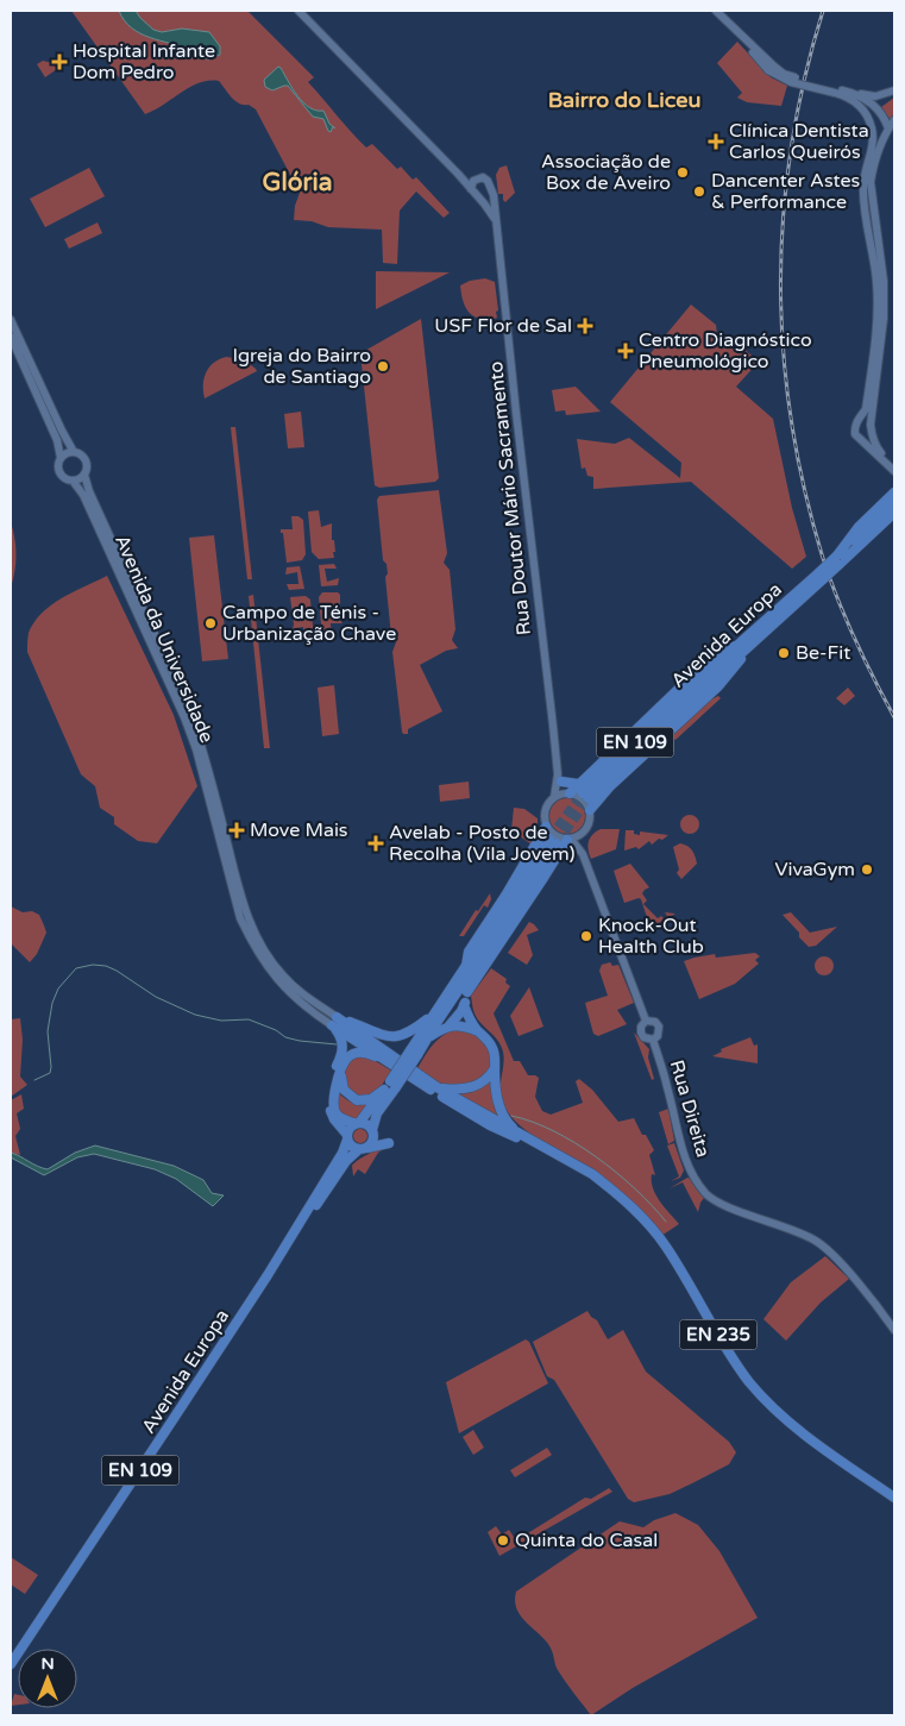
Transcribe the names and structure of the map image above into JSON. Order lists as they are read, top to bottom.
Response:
{
  "streets": {
    "main road": [
      "Rua Doutor Mário Sacramento",
      "Avenida Europa",
      "Avenida da Universidade",
      "EN 109",
      "Rua Direita",
      "EN 235"
    ]
  },
  "crossings": [
    ["Avenida da Universidade", "EN 235"]
  ],
  "districts": ["Bairro do Liceu", "Glória"],
  "places": {
    "health": [
      "Hospital Infante Dom Pedro",
      "Clínica Dentista Carlos Queirós",
      "USF Flor de Sal",
      "Centro Diagnóstico Pneumológico",
      "Move Mais",
      "Avelab - Posto de Recolha (Vila Jovem)"
    ],
    "other": [
      "Associação de Box de Aveiro",
      "Dancenter Astes & Performance",
      "Igreja do Bairro de Santiago",
      "Campo de Ténis - Urbanização Chave",
      "Be-Fit",
      "VivaGym",
      "Knock-Out Health Club",
      "Quinta do Casal"
    ]
  },
  "north": "top"
}
